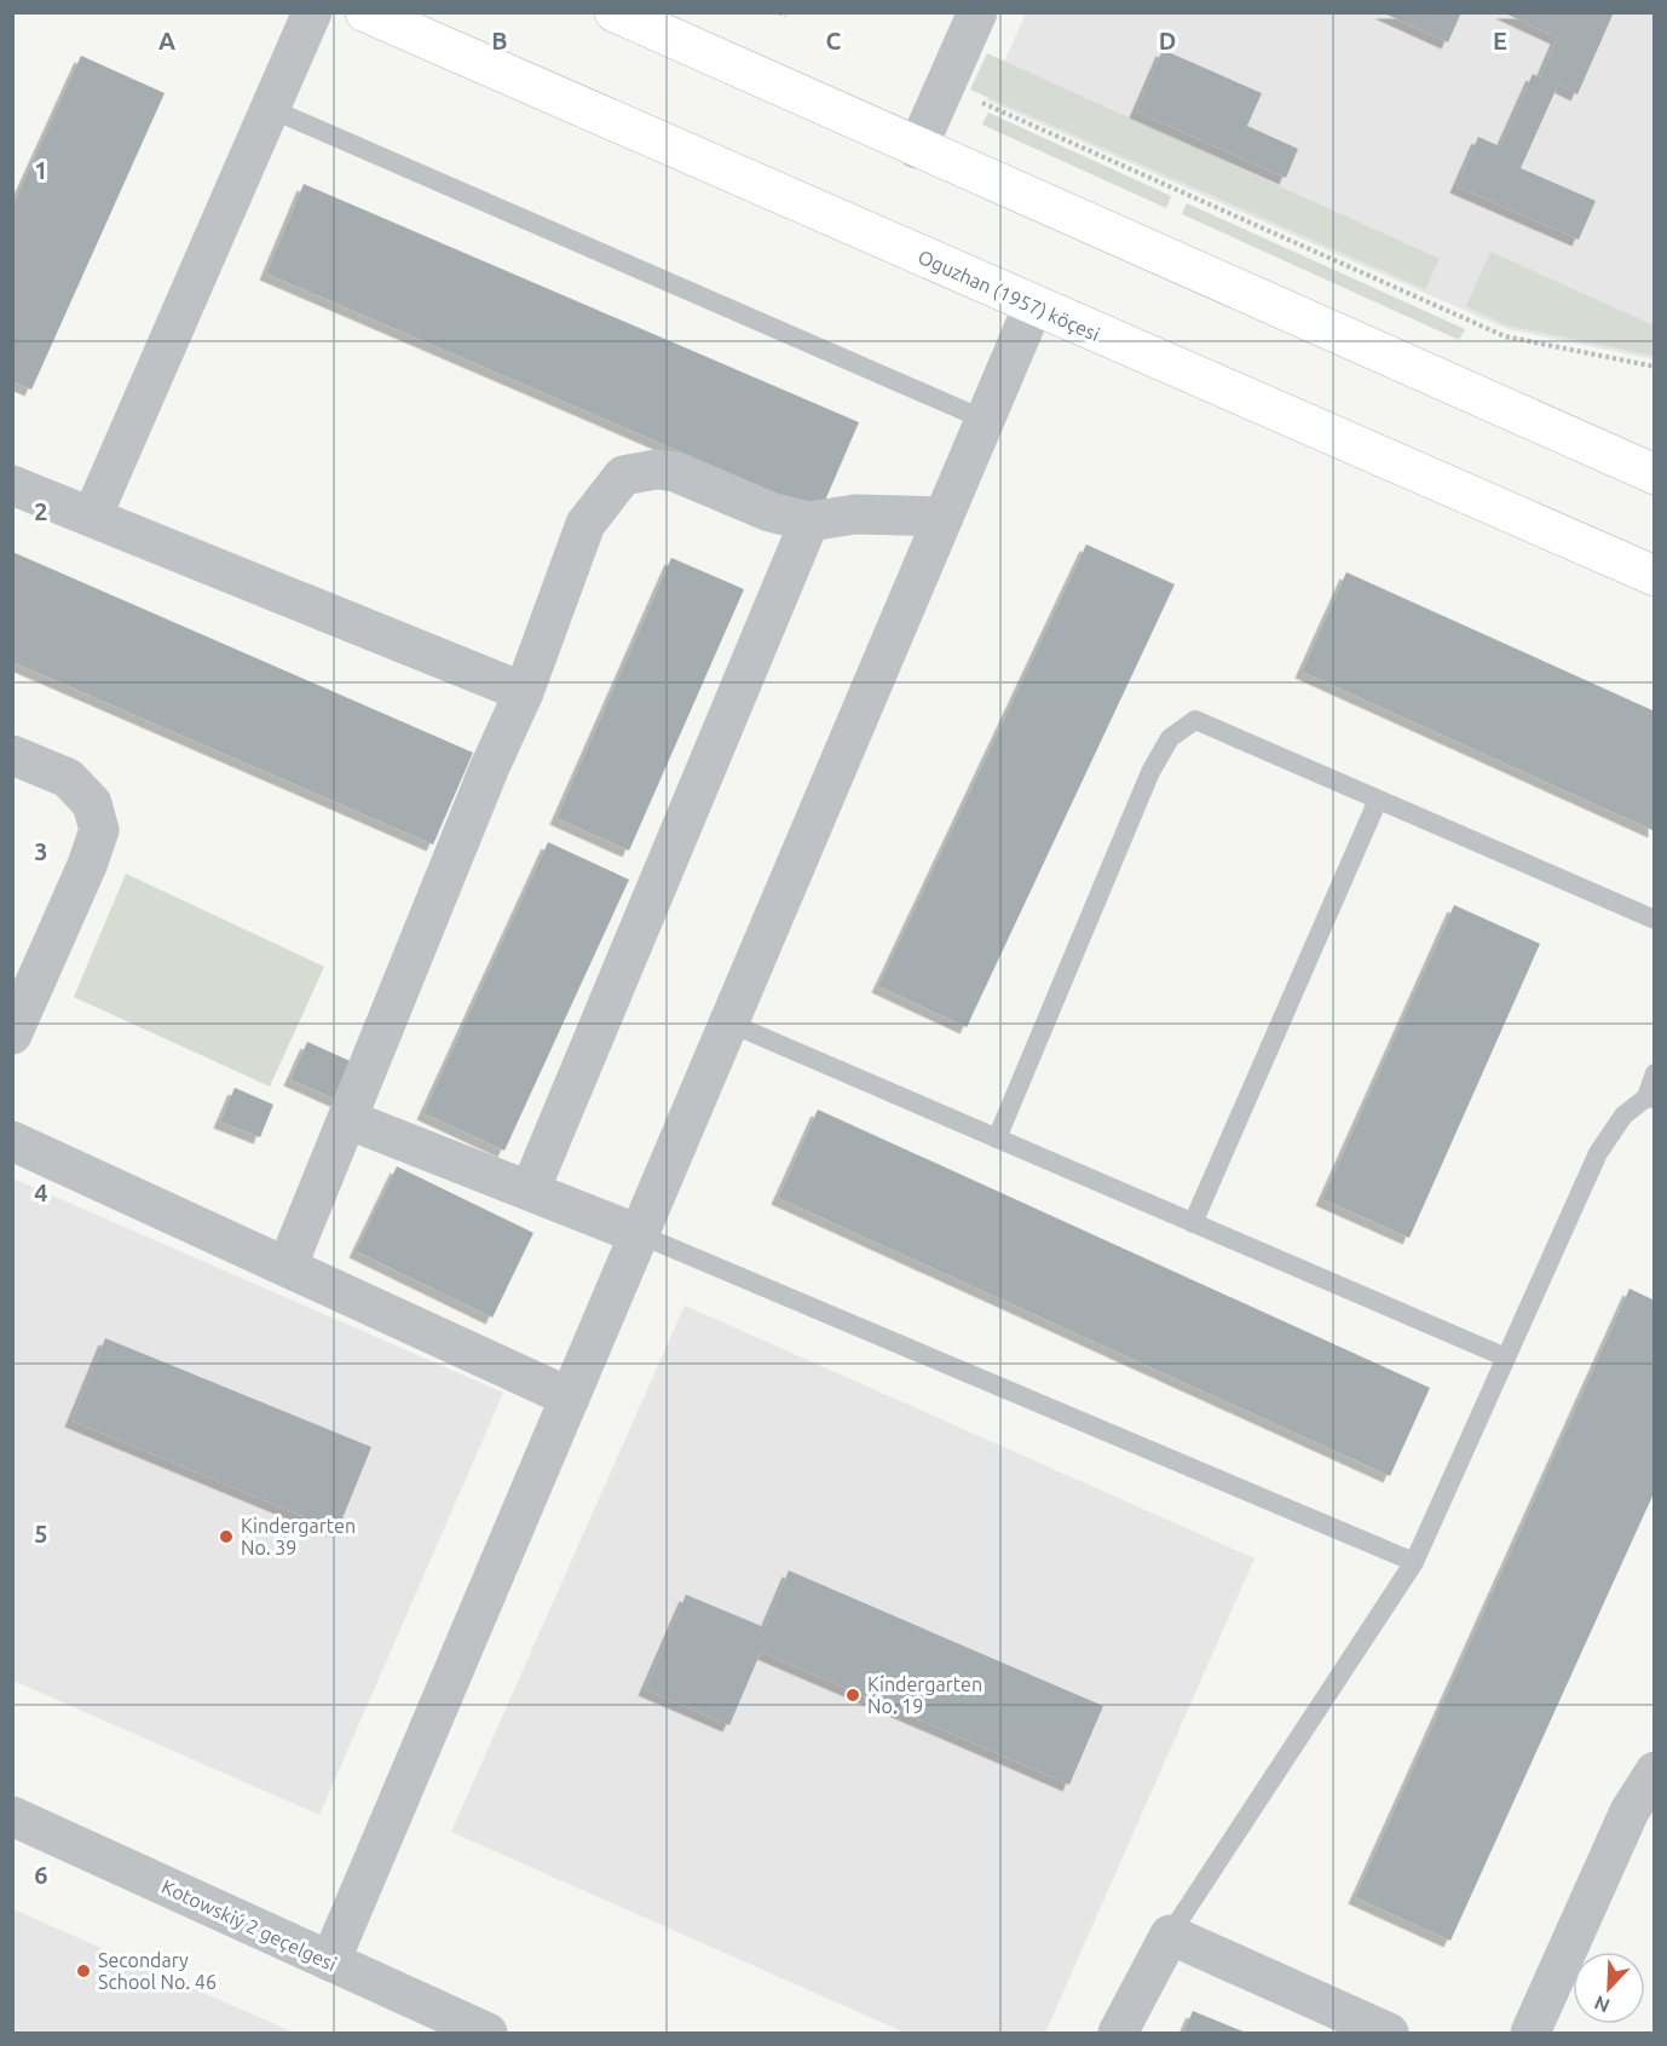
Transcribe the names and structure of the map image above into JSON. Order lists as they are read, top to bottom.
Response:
{
  "streets": {
    "main road": ["Oguzhan (1957) köçesi"],
    "street": ["Kotowskiý 2 geçelgesi"]
  },
  "places": ["Kindergarten No. 39", "Kindergarten No. 19", "Secondary School No. 46"],
  "north": "bottom left",
  "grid": {
    "columns": [
      "A",
      "B",
      "C",
      "D",
      "E"
    ],
    "rows": [
      "1",
      "2",
      "3",
      "4",
      "5",
      "6"
    ]
  }
}
